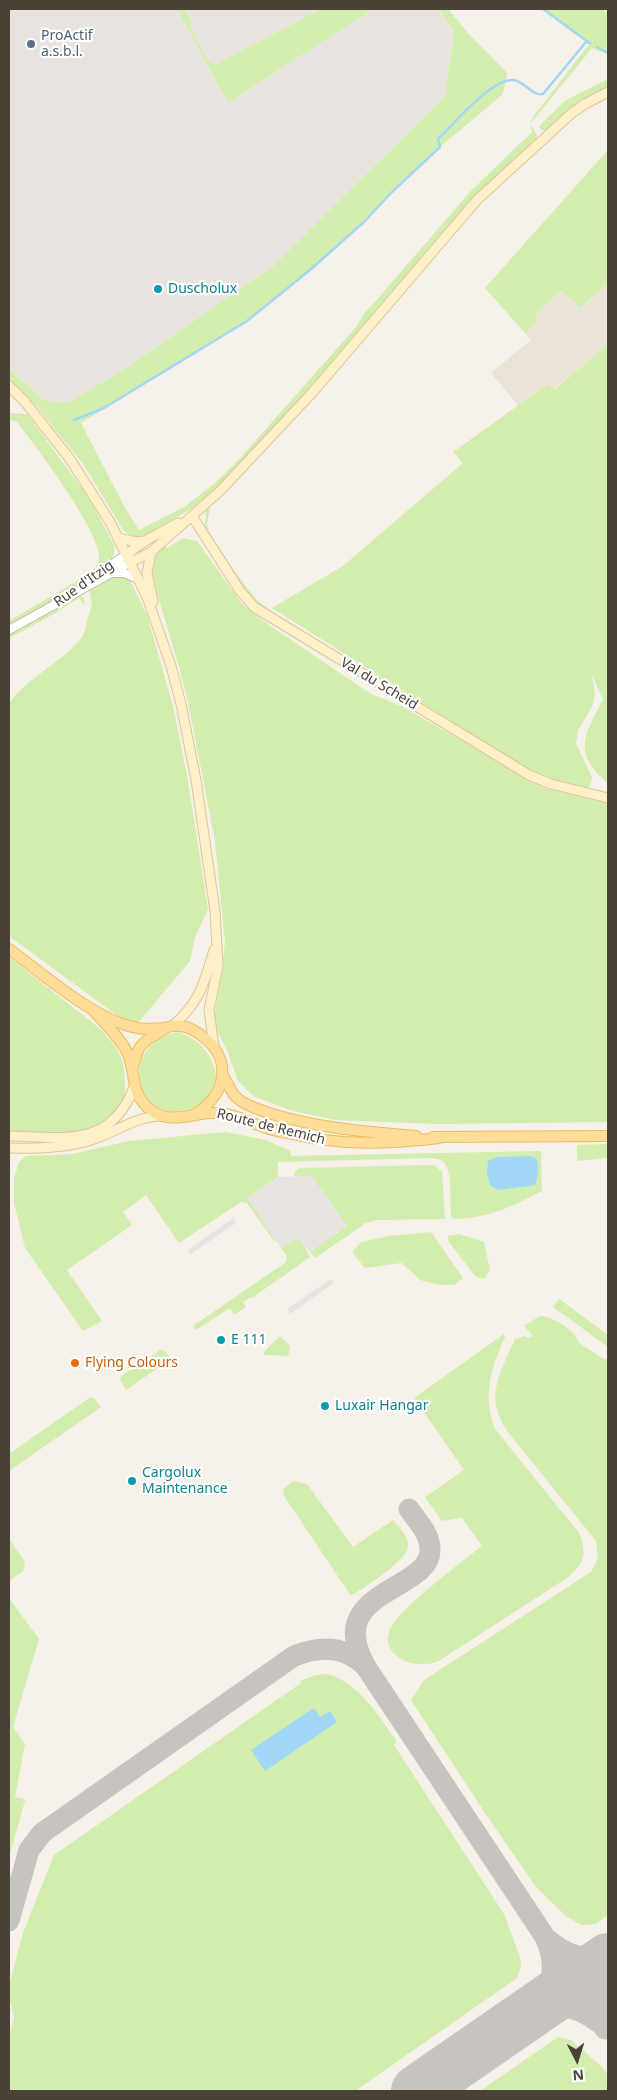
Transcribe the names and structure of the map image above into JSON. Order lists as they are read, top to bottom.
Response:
{
  "streets": {
    "main road": ["Val du Scheid", "Route de Remich"],
    "street": ["Rue d'Itzig"]
  },
  "places": [
    "ProActif a.s.b.l.",
    "Duscholux",
    "E 111",
    "Flying Colours",
    "Luxair Hangar",
    "Cargolux Maintenance"
  ],
  "north": "bottom"
}
